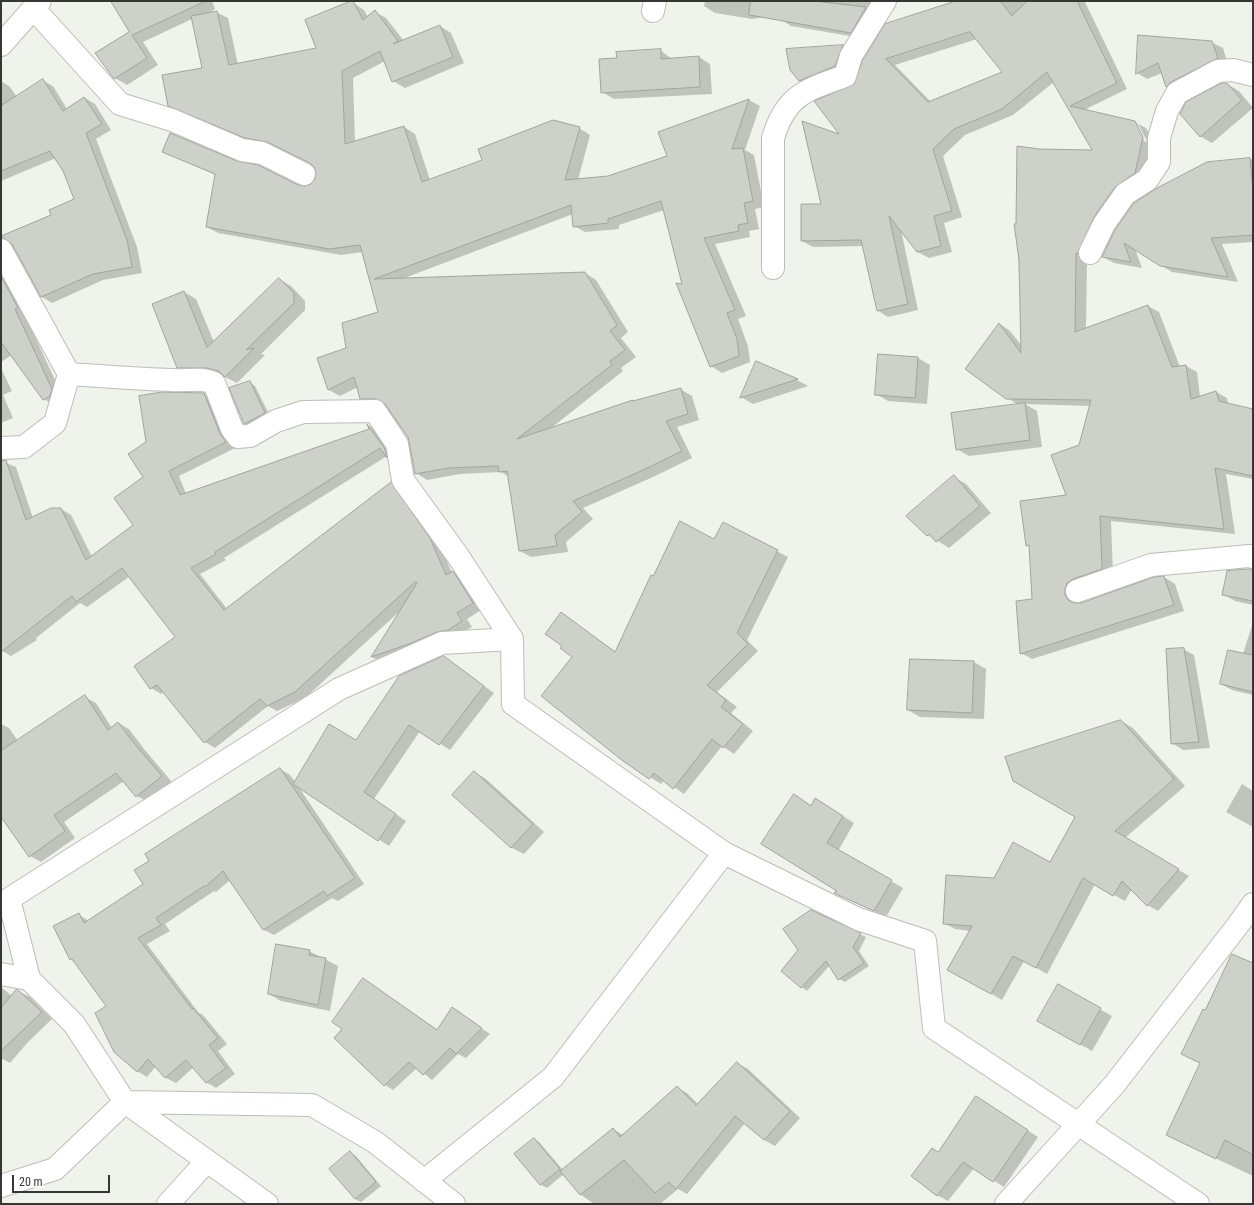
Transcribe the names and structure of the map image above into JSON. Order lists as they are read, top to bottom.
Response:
{
  "scale_bar": "20 m"
}
